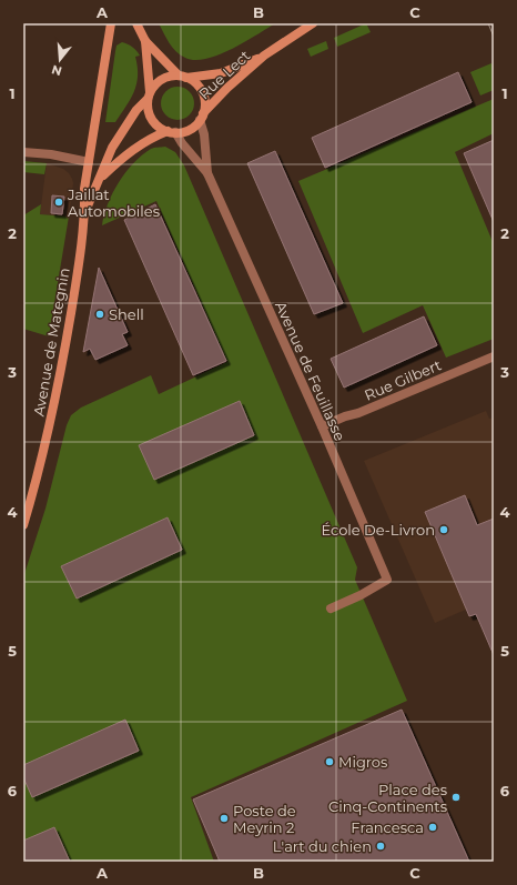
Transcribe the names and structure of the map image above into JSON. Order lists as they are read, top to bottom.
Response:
{
  "streets": {
    "main road": ["Rue Lect", "Avenue de Mategnin"],
    "street": ["Avenue de Feuillasse", "Rue Gilbert"]
  },
  "crossings": [
    ["Rue Lect", "Avenue de Mategnin"],
    ["Rue Lect", "Avenue de Feuillasse"],
    ["Avenue de Mategnin", "Avenue de Feuillasse"],
    ["Avenue de Feuillasse", "Rue Gilbert"]
  ],
  "places": [
    "Jaillat Automobiles",
    "Shell",
    "École De-Livron",
    "Migros",
    "Place des Cinq-Continents",
    "Poste de Meyrin 2",
    "Francesca",
    "L'art du chien"
  ],
  "north": "bottom",
  "grid": {
    "columns": ["A", "B", "C"],
    "rows": [
      "1",
      "2",
      "3",
      "4",
      "5",
      "6"
    ]
  }
}
